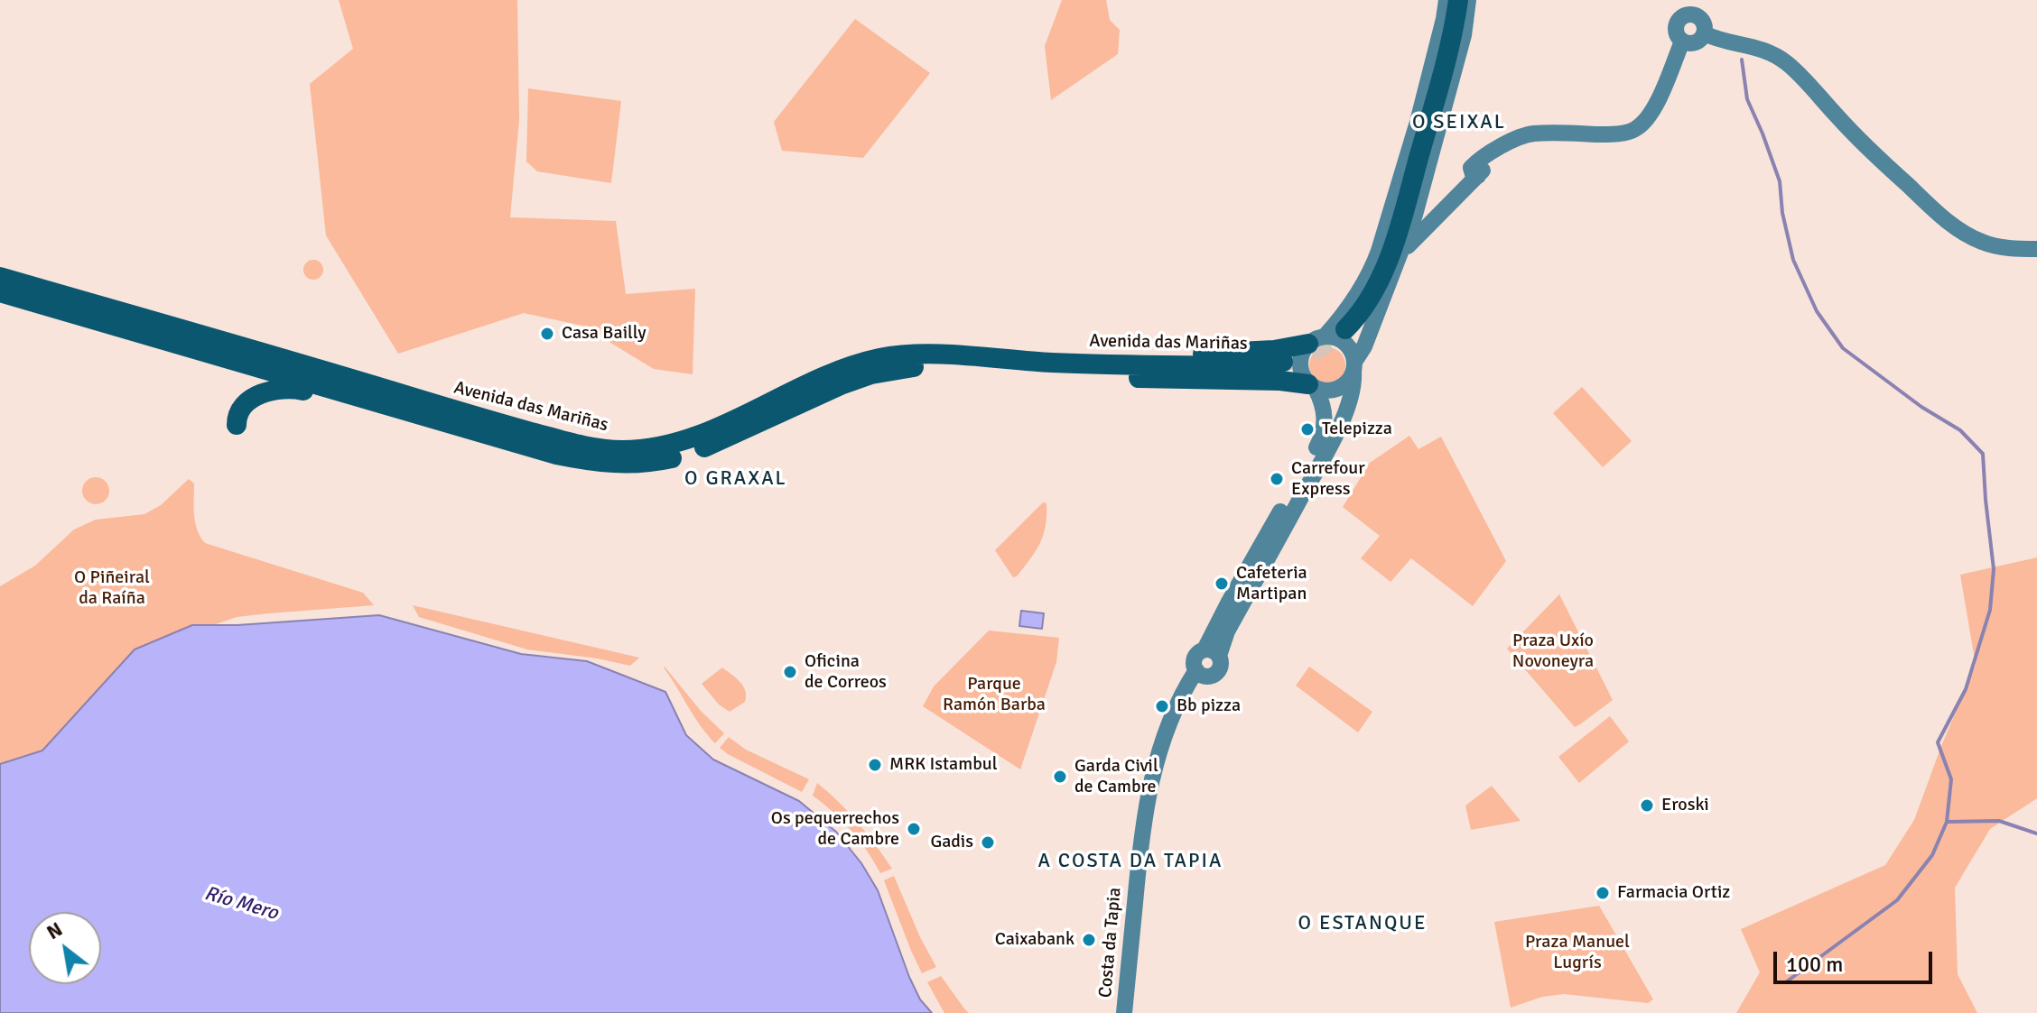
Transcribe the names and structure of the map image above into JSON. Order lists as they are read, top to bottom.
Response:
{
  "streets": {
    "highway": ["Avenida das Mariñas"],
    "main road": ["Costa da Tapia"]
  },
  "districts": [
    "O SEIXAL",
    "O GRAXAL",
    "A COSTA DA TAPIA",
    "O ESTANQUE"
  ],
  "water": ["Río Mero"],
  "parks": [
    "O Piñeiral da Raíña",
    "Praza Uxío Novoneyra",
    "Parque Ramón Barba",
    "Praza Manuel Lugrís"
  ],
  "places": [
    "Casa Bailly",
    "Telepizza",
    "Carrefour Express",
    "Cafeteria Martipan",
    "Oficina de Correos",
    "Bb pizza",
    "MRK Istambul",
    "Garda Civil de Cambre",
    "Eroski",
    "Os pequerrechos de Cambre",
    "Gadis",
    "Farmacia Ortiz",
    "Caixabank"
  ],
  "scale_bar": "100 m",
  "north": "top left"
}
